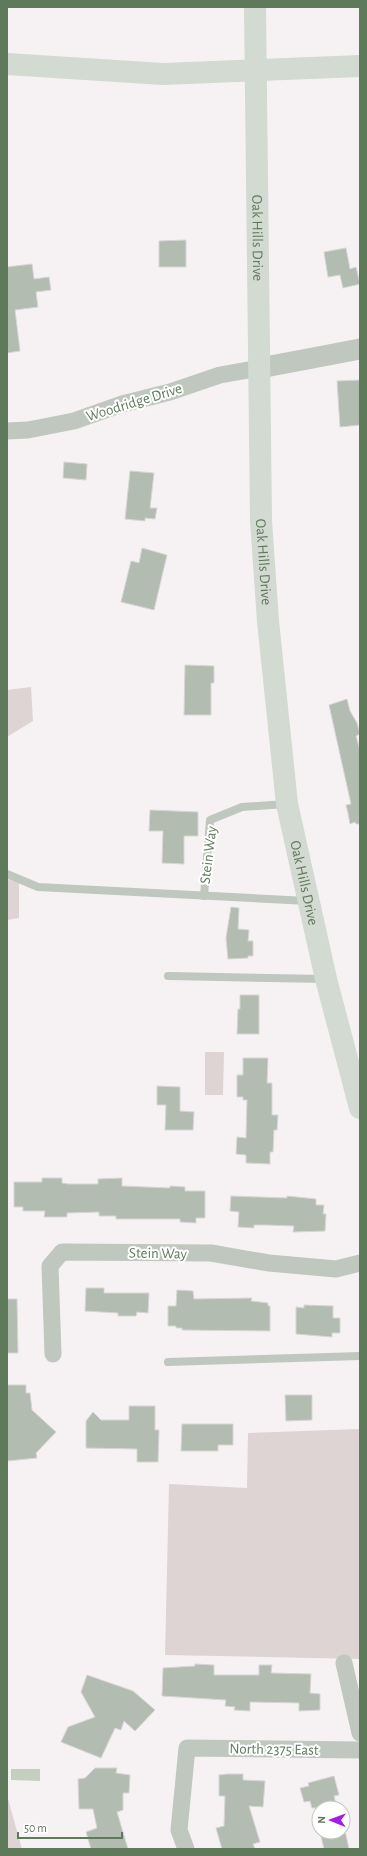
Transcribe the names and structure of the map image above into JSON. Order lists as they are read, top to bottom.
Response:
{
  "streets": {
    "main road": ["Oak Hills Drive"],
    "street": ["Woodridge Drive", "Stein Way", "North 2375 East"]
  },
  "crossings": [
    ["Oak Hills Drive", "Woodridge Drive"],
    ["Oak Hills Drive", "Stein Way"]
  ],
  "scale_bar": "50 m",
  "north": "left"
}
